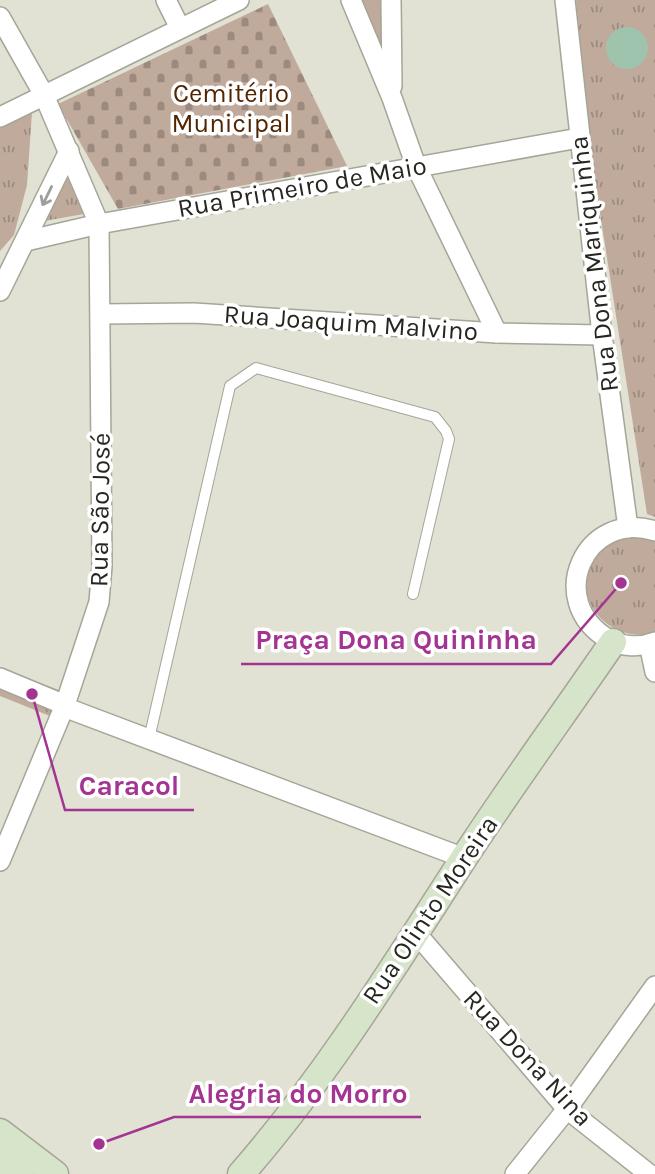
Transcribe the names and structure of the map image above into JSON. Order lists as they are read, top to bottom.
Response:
{
  "streets": {
    "street": [
      "Rua Primeiro de Maio",
      "Rua Dona Mariquinha",
      "Rua Joaquim Malvino",
      "Rua São José",
      "Rua Olinto Moreira",
      "Rua Dona Nina"
    ]
  },
  "crossings": [
    ["Rua Primeiro de Maio", "Rua Dona Mariquinha"],
    ["Rua Primeiro de Maio", "Rua São José"],
    ["Rua Dona Mariquinha", "Rua Joaquim Malvino"],
    ["Rua Joaquim Malvino", "Rua São José"],
    ["Rua Olinto Moreira", "Rua Dona Nina"]
  ],
  "parks": ["Cemitério Municipal"],
  "places": ["Praça Dona Quininha", "Caracol", "Alegria do Morro"]
}
